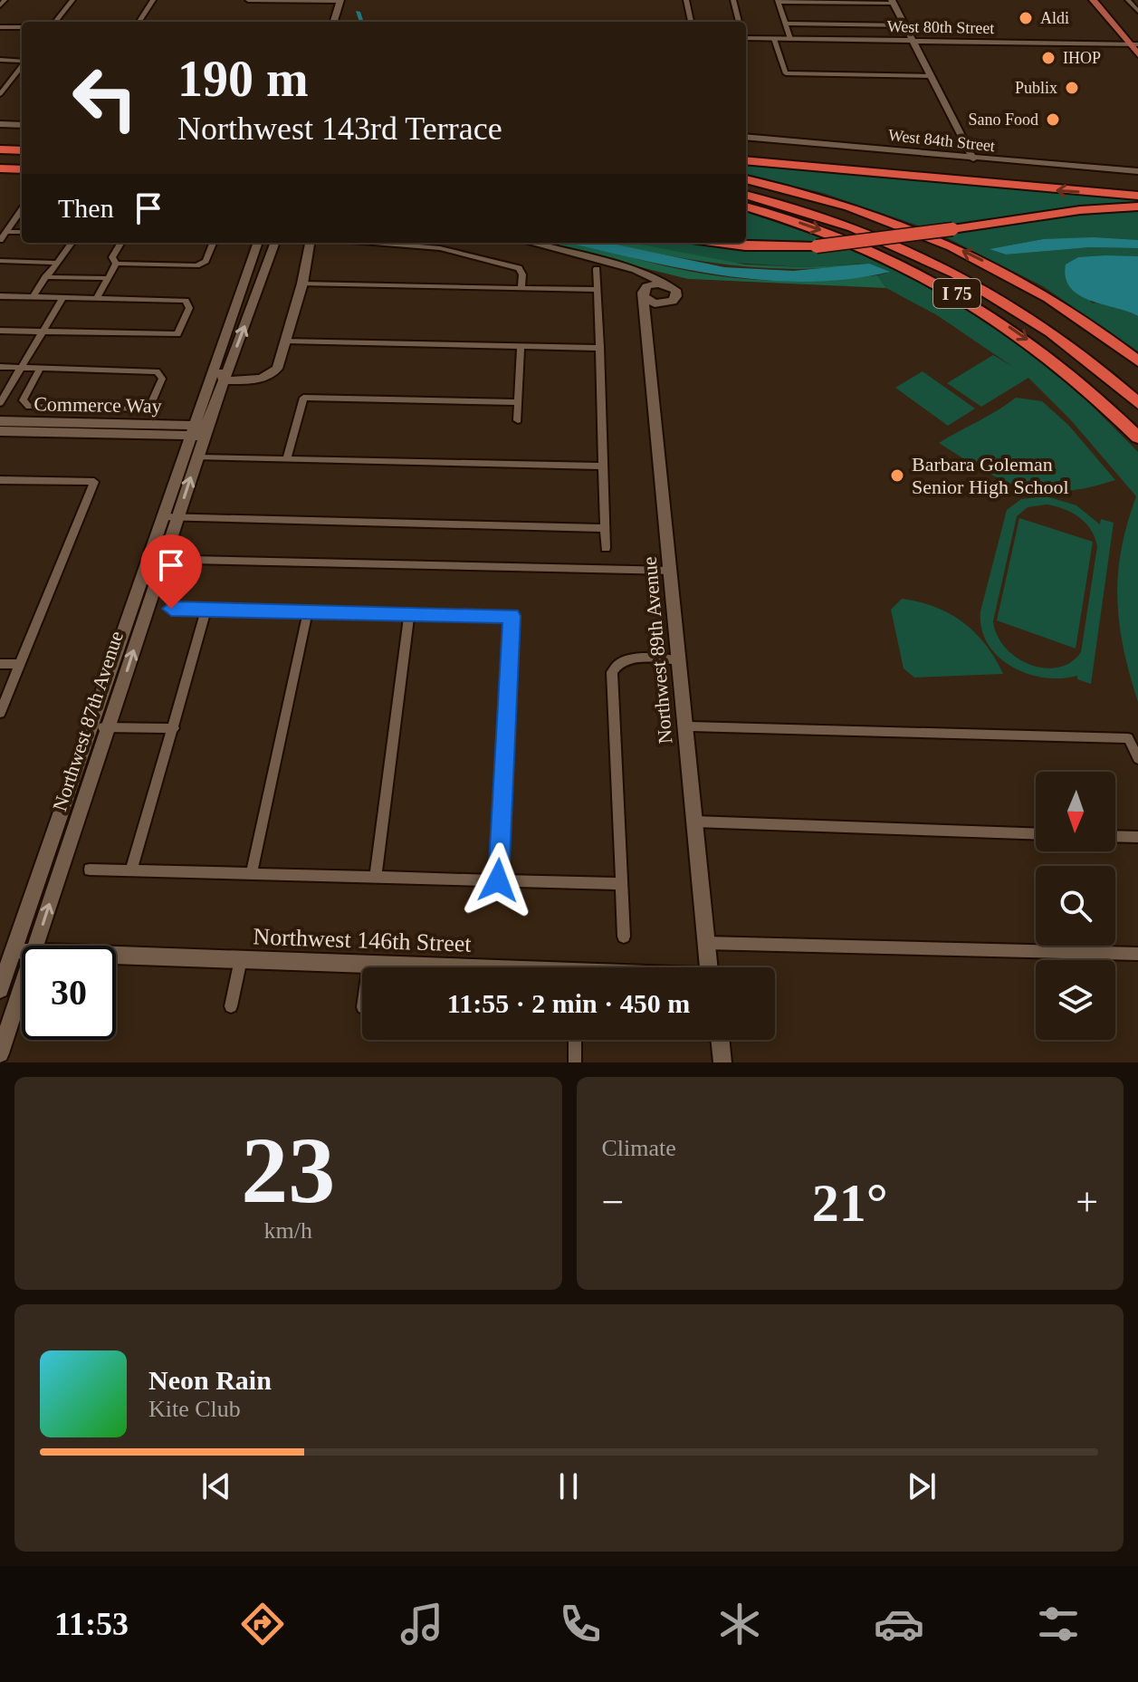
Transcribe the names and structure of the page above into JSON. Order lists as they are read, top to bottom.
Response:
{
  "streets": {
    "highway": ["I 75"],
    "street": [
      "West 80th Street",
      "West 84th Street",
      "Commerce Way",
      "Northwest 89th Avenue",
      "Northwest 87th Avenue",
      "Northwest 146th Street"
    ]
  },
  "crossings": [
    ["Commerce Way", "Northwest 87th Avenue"],
    ["Northwest 87th Avenue", "Northwest 146th Street"]
  ],
  "places": [
    "Aldi",
    "IHOP",
    "Publix",
    "Sano Food",
    "Barbara Goleman Senior High School"
  ],
  "north": "bottom",
  "page": {
    "turn": ["190 m", "Northwest 143rd Terrace"],
    "then": "Then",
    "limit": "30",
    "trip": "11:55 · 2 min · 450 m",
    "tile": [
      ["23", "km/h"],
      "Climate"
    ],
    "heat": ["−", "21°", "+"],
    "song": ["Neon Rain", "Kite Club"],
    "tabs": "11:53"
  }
}
